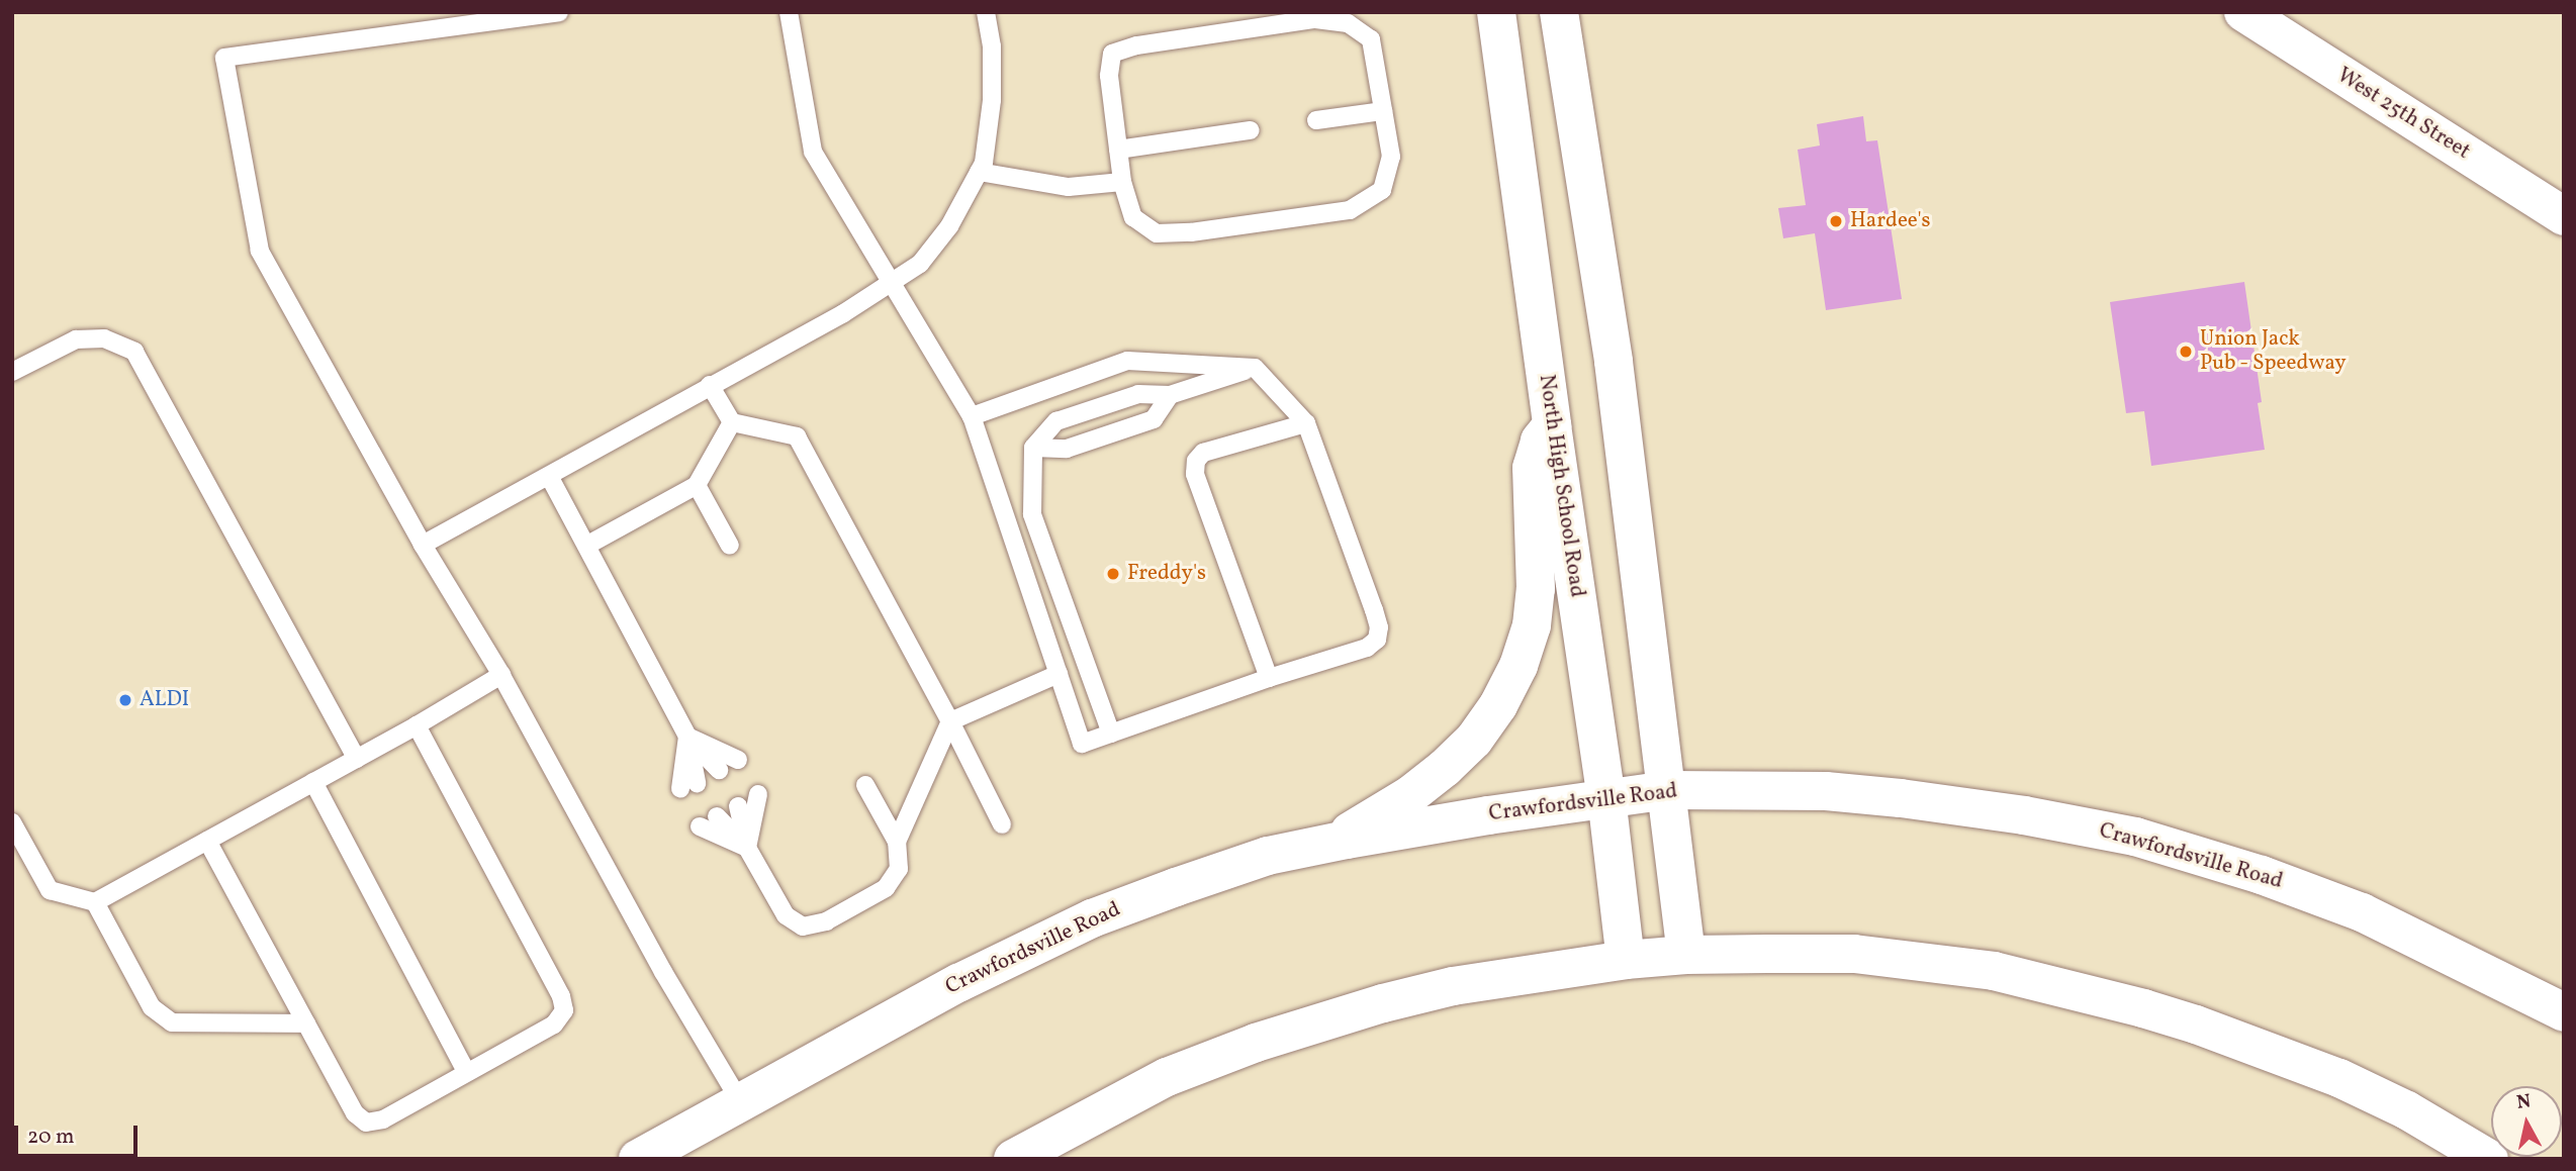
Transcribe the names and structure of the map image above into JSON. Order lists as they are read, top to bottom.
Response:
{
  "streets": {
    "main road": ["West 25th Street", "North High School Road", "Crawfordsville Road"]
  },
  "crossings": [
    ["North High School Road", "Crawfordsville Road"]
  ],
  "places": [
    "Hardee's",
    "Union Jack Pub - Speedway",
    "Freddy's",
    "ALDI"
  ],
  "scale_bar": "20 m",
  "north": "top"
}
